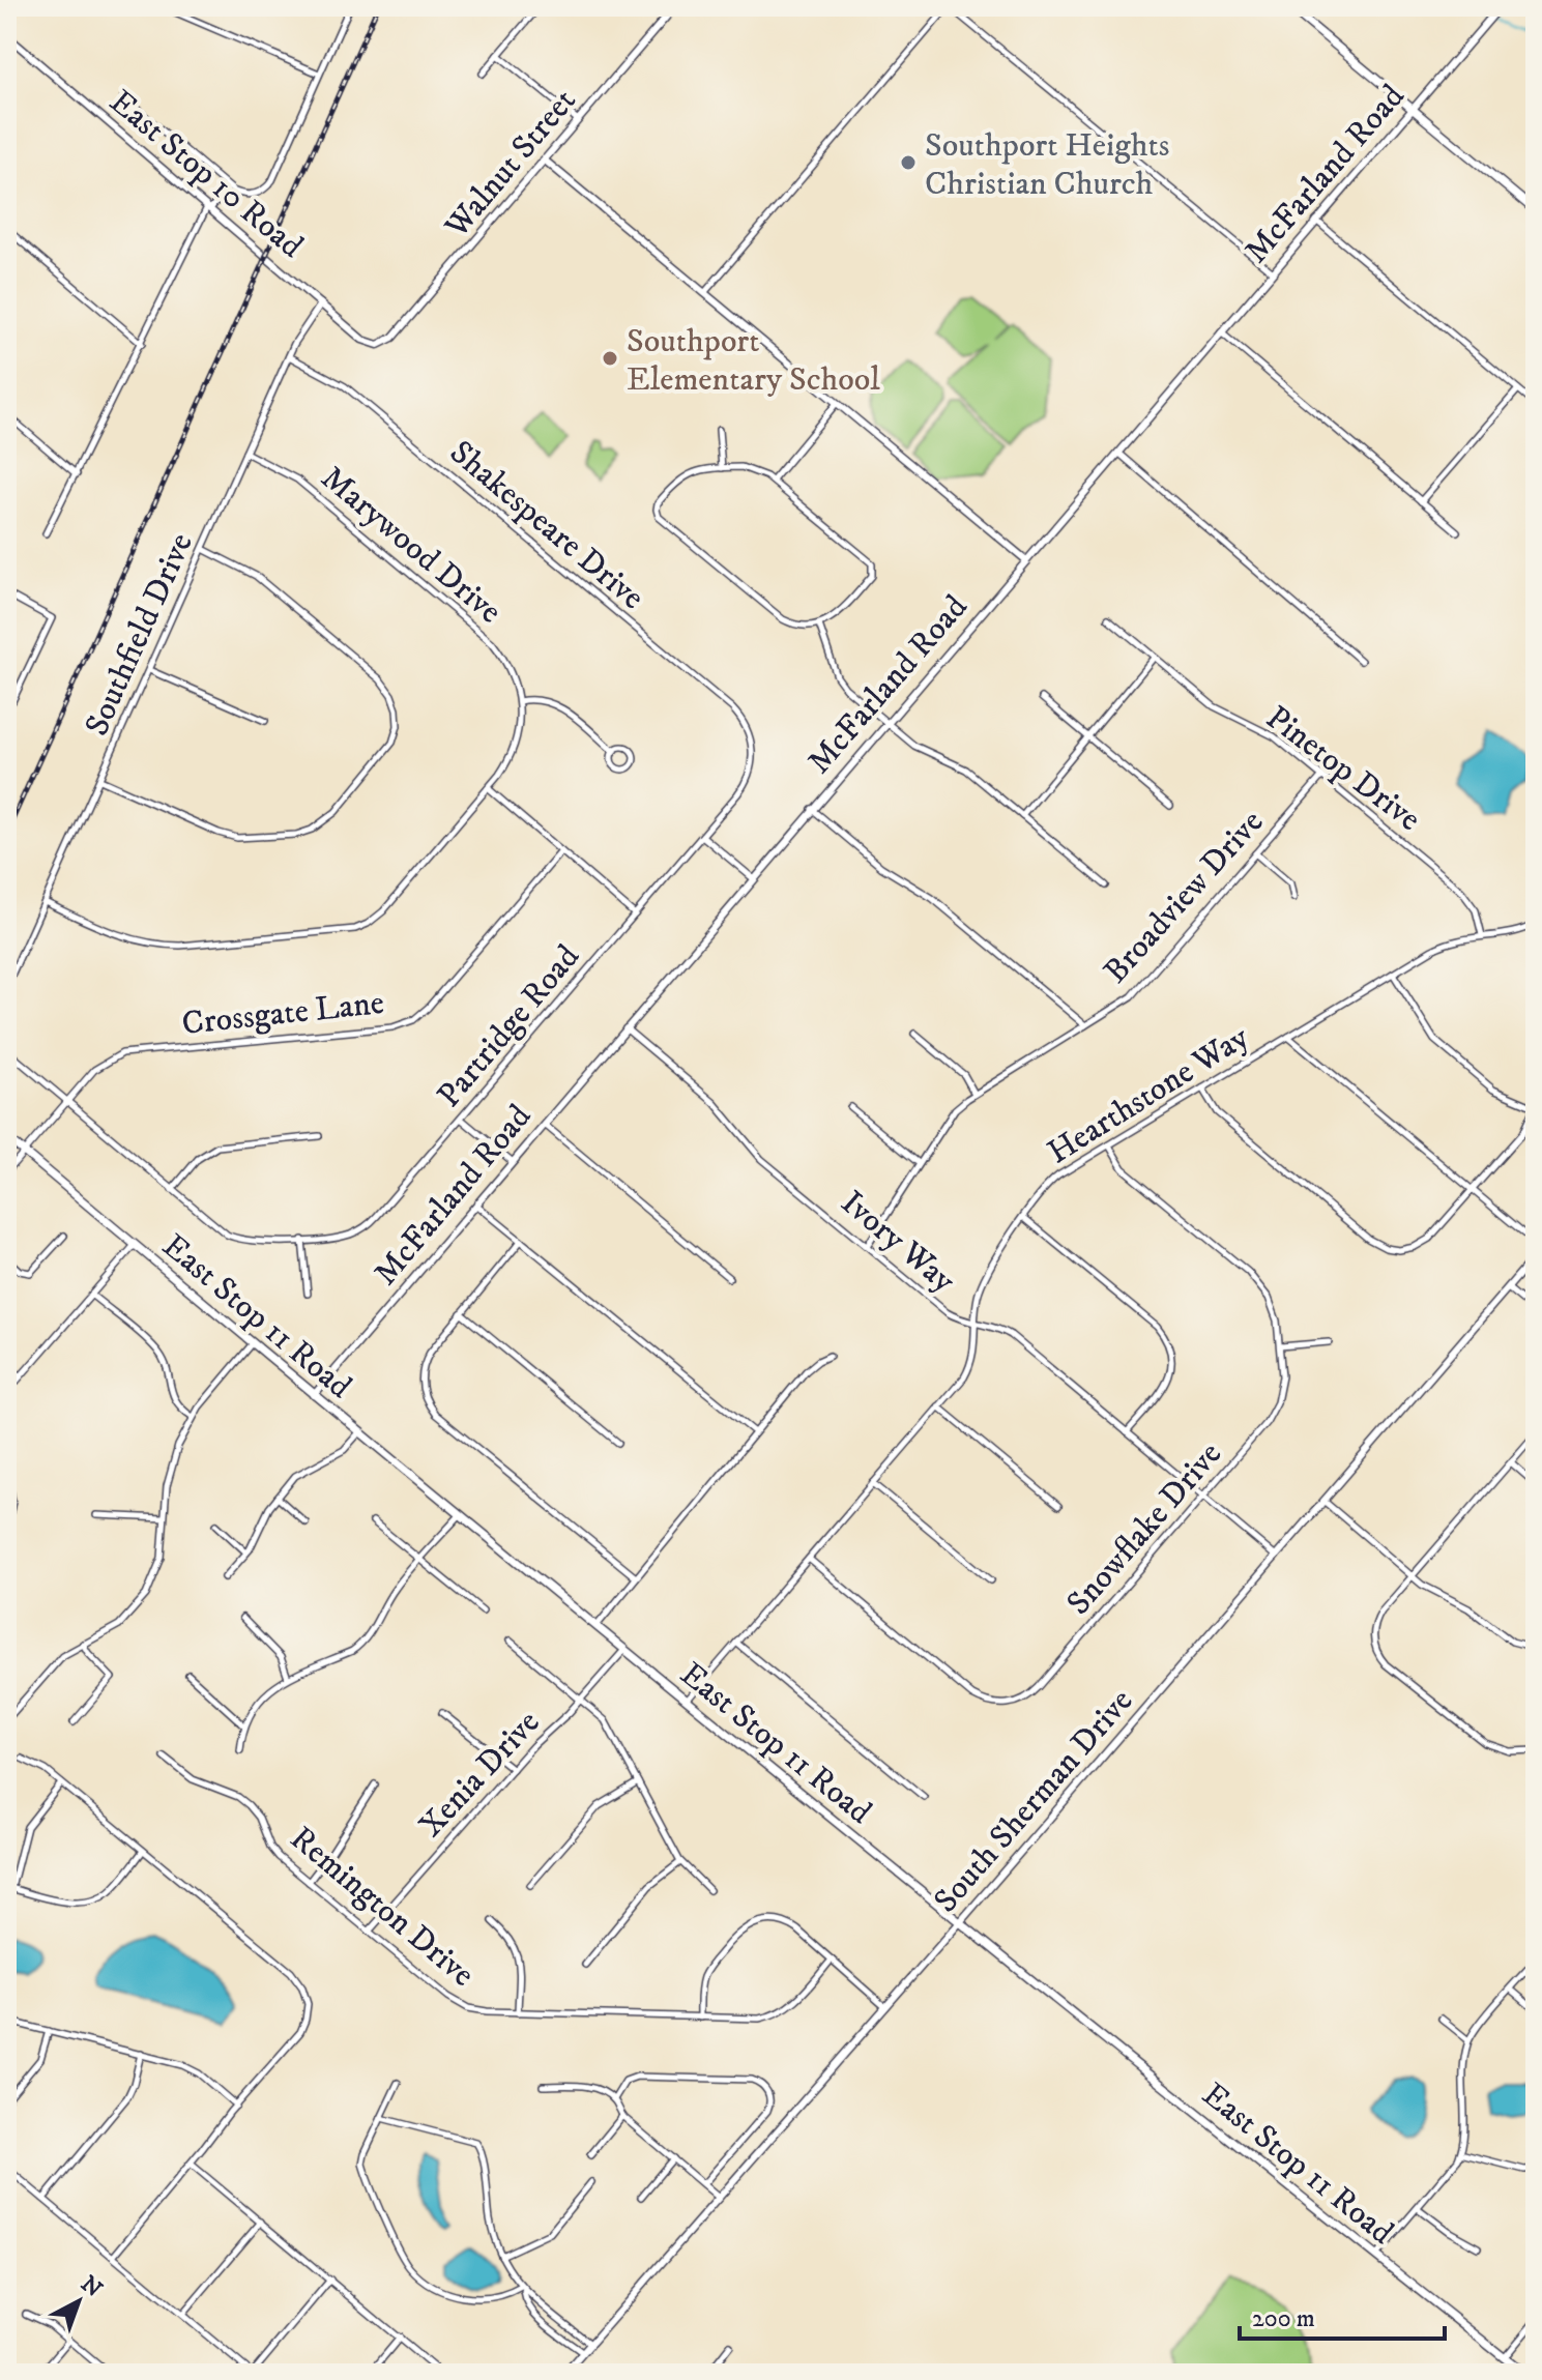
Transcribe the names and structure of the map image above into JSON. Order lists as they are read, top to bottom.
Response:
{
  "streets": {
    "main road": ["East Stop 11 Road"],
    "street": [
      "Walnut Street",
      "East Stop 10 Road",
      "McFarland Road",
      "Shakespeare Drive",
      "Marywood Drive",
      "Southfield Drive",
      "Pinetop Drive",
      "Broadview Drive",
      "Crossgate Lane",
      "Partridge Road",
      "Hearthstone Way",
      "Ivory Way",
      "Snowflake Drive",
      "Xenia Drive",
      "South Sherman Drive",
      "Remington Drive"
    ]
  },
  "crossings": [
    ["Walnut Street", "East Stop 10 Road"],
    ["East Stop 10 Road", "Southfield Drive"],
    ["McFarland Road", "Ivory Way"],
    ["McFarland Road", "East Stop 11 Road"],
    ["Shakespeare Drive", "Southfield Drive"],
    ["Shakespeare Drive", "Partridge Road"],
    ["Marywood Drive", "Southfield Drive"],
    ["Pinetop Drive", "Broadview Drive"],
    ["Pinetop Drive", "Hearthstone Way"],
    ["Broadview Drive", "Ivory Way"],
    ["Crossgate Lane", "East Stop 11 Road"],
    ["Hearthstone Way", "Ivory Way"],
    ["Hearthstone Way", "East Stop 11 Road"],
    ["Hearthstone Way", "Snowflake Drive"],
    ["Ivory Way", "Snowflake Drive"],
    ["Ivory Way", "South Sherman Drive"],
    ["East Stop 11 Road", "Xenia Drive"],
    ["East Stop 11 Road", "South Sherman Drive"],
    ["Xenia Drive", "Remington Drive"]
  ],
  "places": ["Southport Heights Christian Church", "Southport Elementary School"],
  "scale_bar": "200 m",
  "north": "top right"
}
